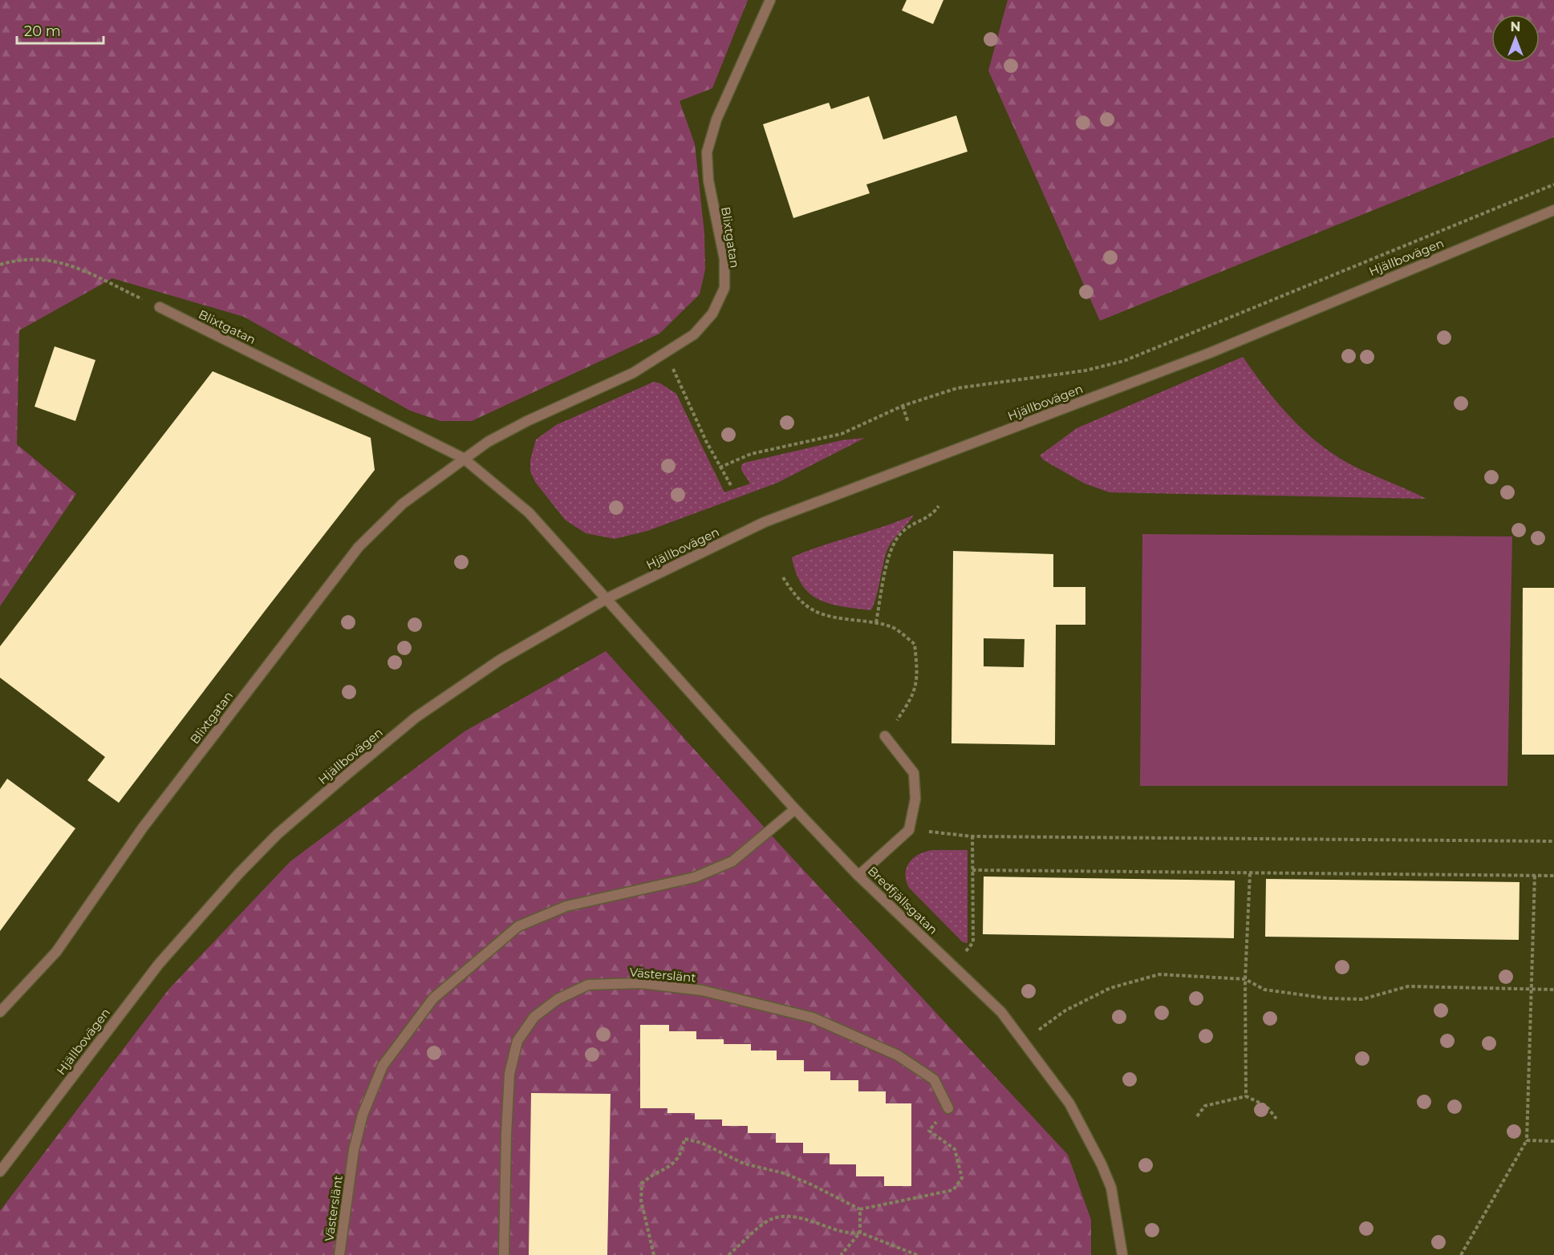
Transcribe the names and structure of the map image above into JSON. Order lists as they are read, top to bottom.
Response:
{
  "streets": {
    "street": [
      "Blixtgatan",
      "Hjällbovägen",
      "Bredfjällsgatan",
      "Västerslänt"
    ]
  },
  "crossings": [
    ["Blixtgatan", "Hjällbovägen"],
    ["Blixtgatan", "Bredfjällsgatan"],
    ["Hjällbovägen", "Bredfjällsgatan"],
    ["Bredfjällsgatan", "Västerslänt"]
  ],
  "scale_bar": "20 m",
  "north": "top"
}
